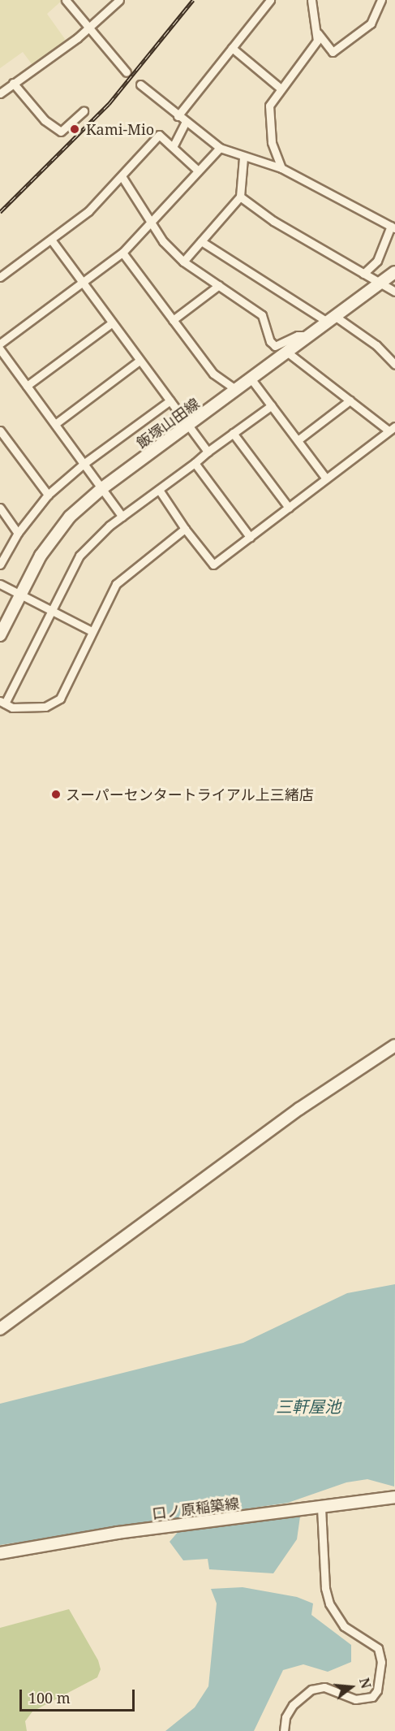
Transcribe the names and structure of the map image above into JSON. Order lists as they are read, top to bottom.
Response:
{
  "streets": {
    "main road": ["飯塚山田線", "口ノ原稲築線"]
  },
  "water": ["三軒屋池"],
  "places": ["Kami-Mio", "スーパーセンタートライアル上三緒店"],
  "scale_bar": "100 m",
  "north": "right"
}
